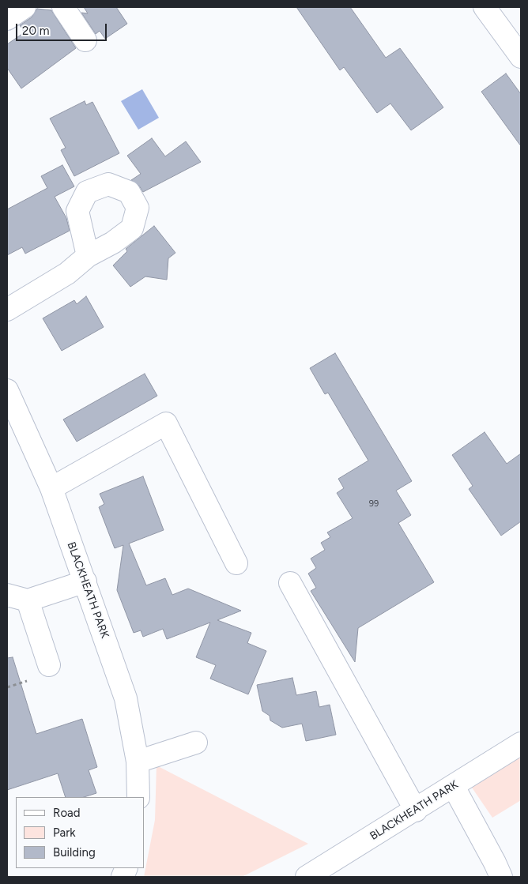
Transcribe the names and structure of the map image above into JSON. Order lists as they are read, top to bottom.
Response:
{
  "streets": {
    "street": ["BLACKHEATH PARK"]
  },
  "house_numbers": ["99"],
  "legend": ["Road", "Park", "Building"],
  "scale_bar": "20 m"
}
